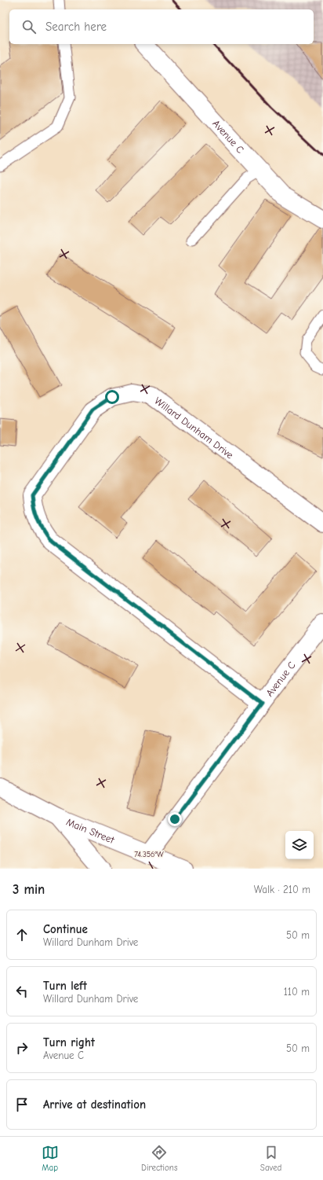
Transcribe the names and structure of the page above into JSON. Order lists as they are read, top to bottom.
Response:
{
  "streets": {
    "street": ["Avenue C", "Willard Dunham Drive", "Main Street"]
  },
  "crossings": [
    ["Avenue C", "Willard Dunham Drive"],
    ["Avenue C", "Main Street"]
  ],
  "page": {
    "search": "Search here",
    "heading": ["3 min", "Walk · 210 m"],
    "list": [
      ["Continue", "Willard Dunham Drive", "50 m"],
      ["Turn left", "Willard Dunham Drive", "110 m"],
      ["Turn right", "Avenue C", "50 m"],
      "Arrive at destination"
    ],
    "nav": ["Map", "Directions", "Saved"]
  },
  "coordinates": ["74.356°W"]
}
